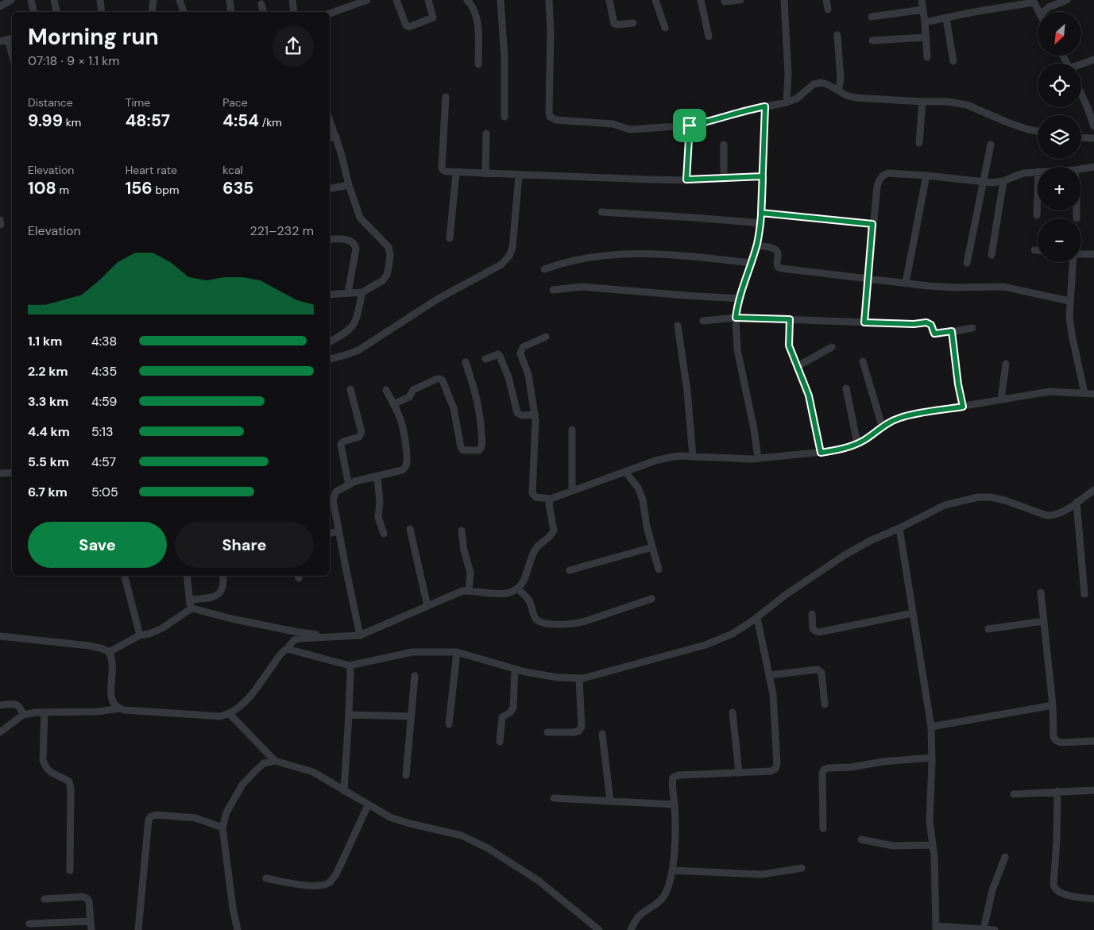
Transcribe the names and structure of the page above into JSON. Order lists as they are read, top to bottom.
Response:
{
  "north": "bottom left",
  "page": {
    "map_buttons": ["+", "−"],
    "heading": ["Morning run", "07:18 · 9 × 1.1 km"],
    "stats": [
      ["Distance", "9.99 km"],
      ["Time", "48:57"],
      ["Pace", "4:54 /km"],
      ["Elevation", "108 m"],
      ["Heart rate", "156 bpm"],
      ["kcal", "635"]
    ],
    "chart": ["Elevation", "221–232 m"],
    "list": [
      {
        "name": "1.1 km",
        "note": "4:38"
      },
      {
        "name": "2.2 km",
        "note": "4:35"
      },
      {
        "name": "3.3 km",
        "note": "4:59"
      },
      {
        "name": "4.4 km",
        "note": "5:13"
      },
      {
        "name": "5.5 km",
        "note": "4:57"
      },
      {
        "name": "6.7 km",
        "note": "5:05"
      }
    ],
    "buttons": ["Save", "Share"]
  }
}
